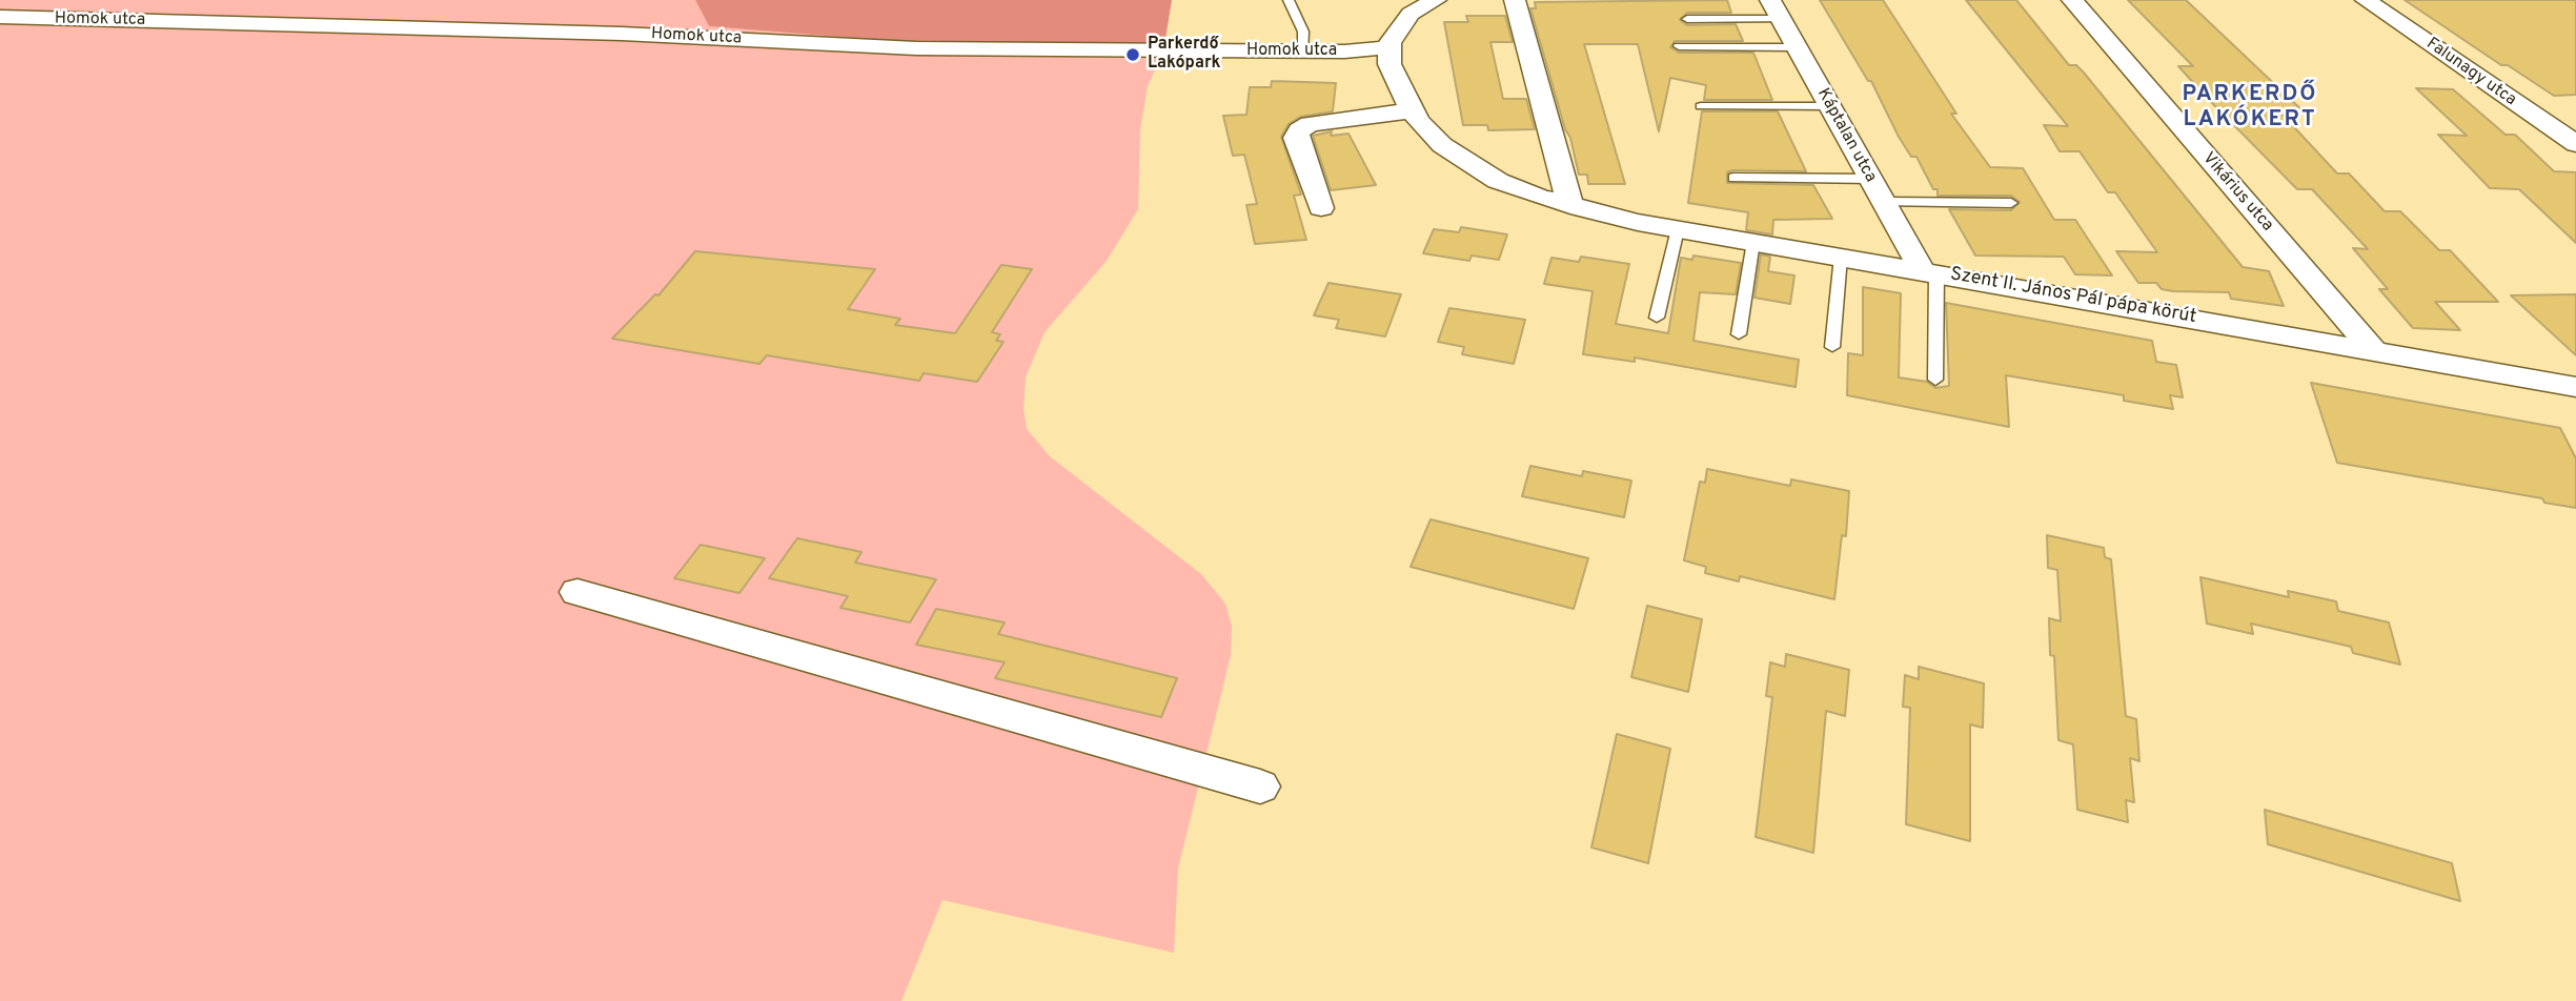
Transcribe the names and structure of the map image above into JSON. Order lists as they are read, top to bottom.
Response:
{
  "streets": {
    "street": [
      "Homok utca",
      "Falunagy utca",
      "Káptalan utca",
      "Vikárius utca",
      "Szent II. János Pál pápa körút"
    ]
  },
  "crossings": [
    ["Homok utca", "Szent II. János Pál pápa körút"],
    ["Káptalan utca", "Szent II. János Pál pápa körút"],
    ["Vikárius utca", "Szent II. János Pál pápa körút"]
  ],
  "districts": ["PARKERDŐ LAKÓKERT"],
  "places": ["Parkerdő Lakópark"]
}
